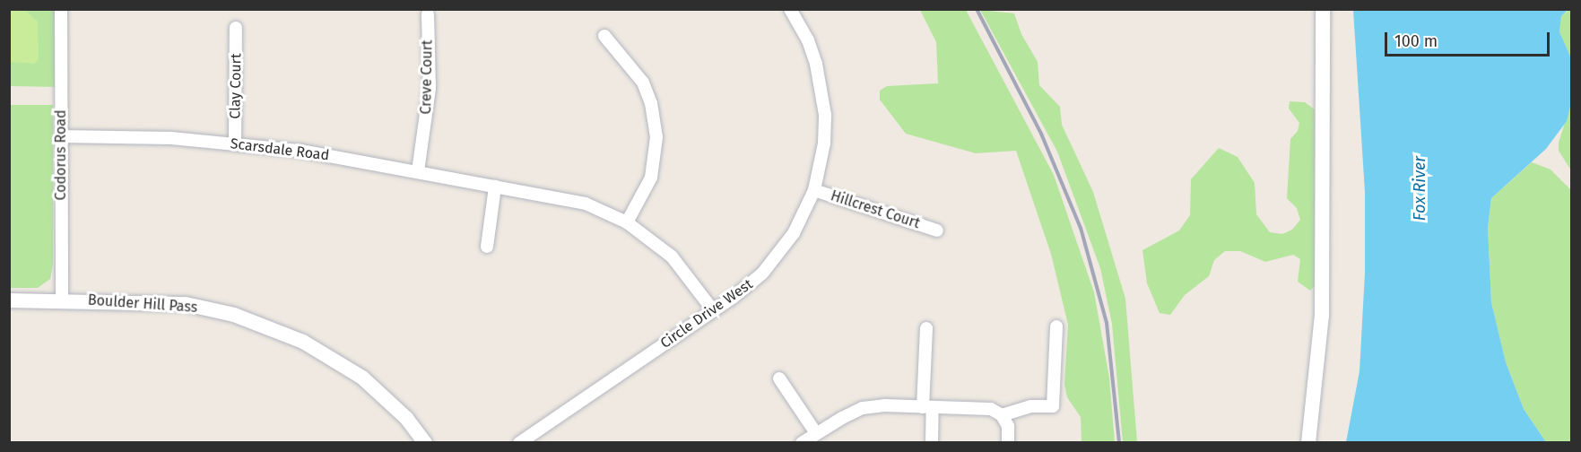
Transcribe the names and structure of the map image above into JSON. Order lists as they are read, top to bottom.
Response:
{
  "streets": {
    "street": [
      "Creve Court",
      "Clay Court",
      "Scarsdale Road",
      "Codorus Road",
      "Hillcrest Court",
      "Boulder Hill Pass",
      "Circle Drive West"
    ]
  },
  "crossings": [
    ["Creve Court", "Scarsdale Road"],
    ["Clay Court", "Scarsdale Road"],
    ["Scarsdale Road", "Codorus Road"],
    ["Scarsdale Road", "Circle Drive West"],
    ["Codorus Road", "Boulder Hill Pass"],
    ["Hillcrest Court", "Circle Drive West"]
  ],
  "water": ["Fox River"],
  "scale_bar": "100 m"
}
